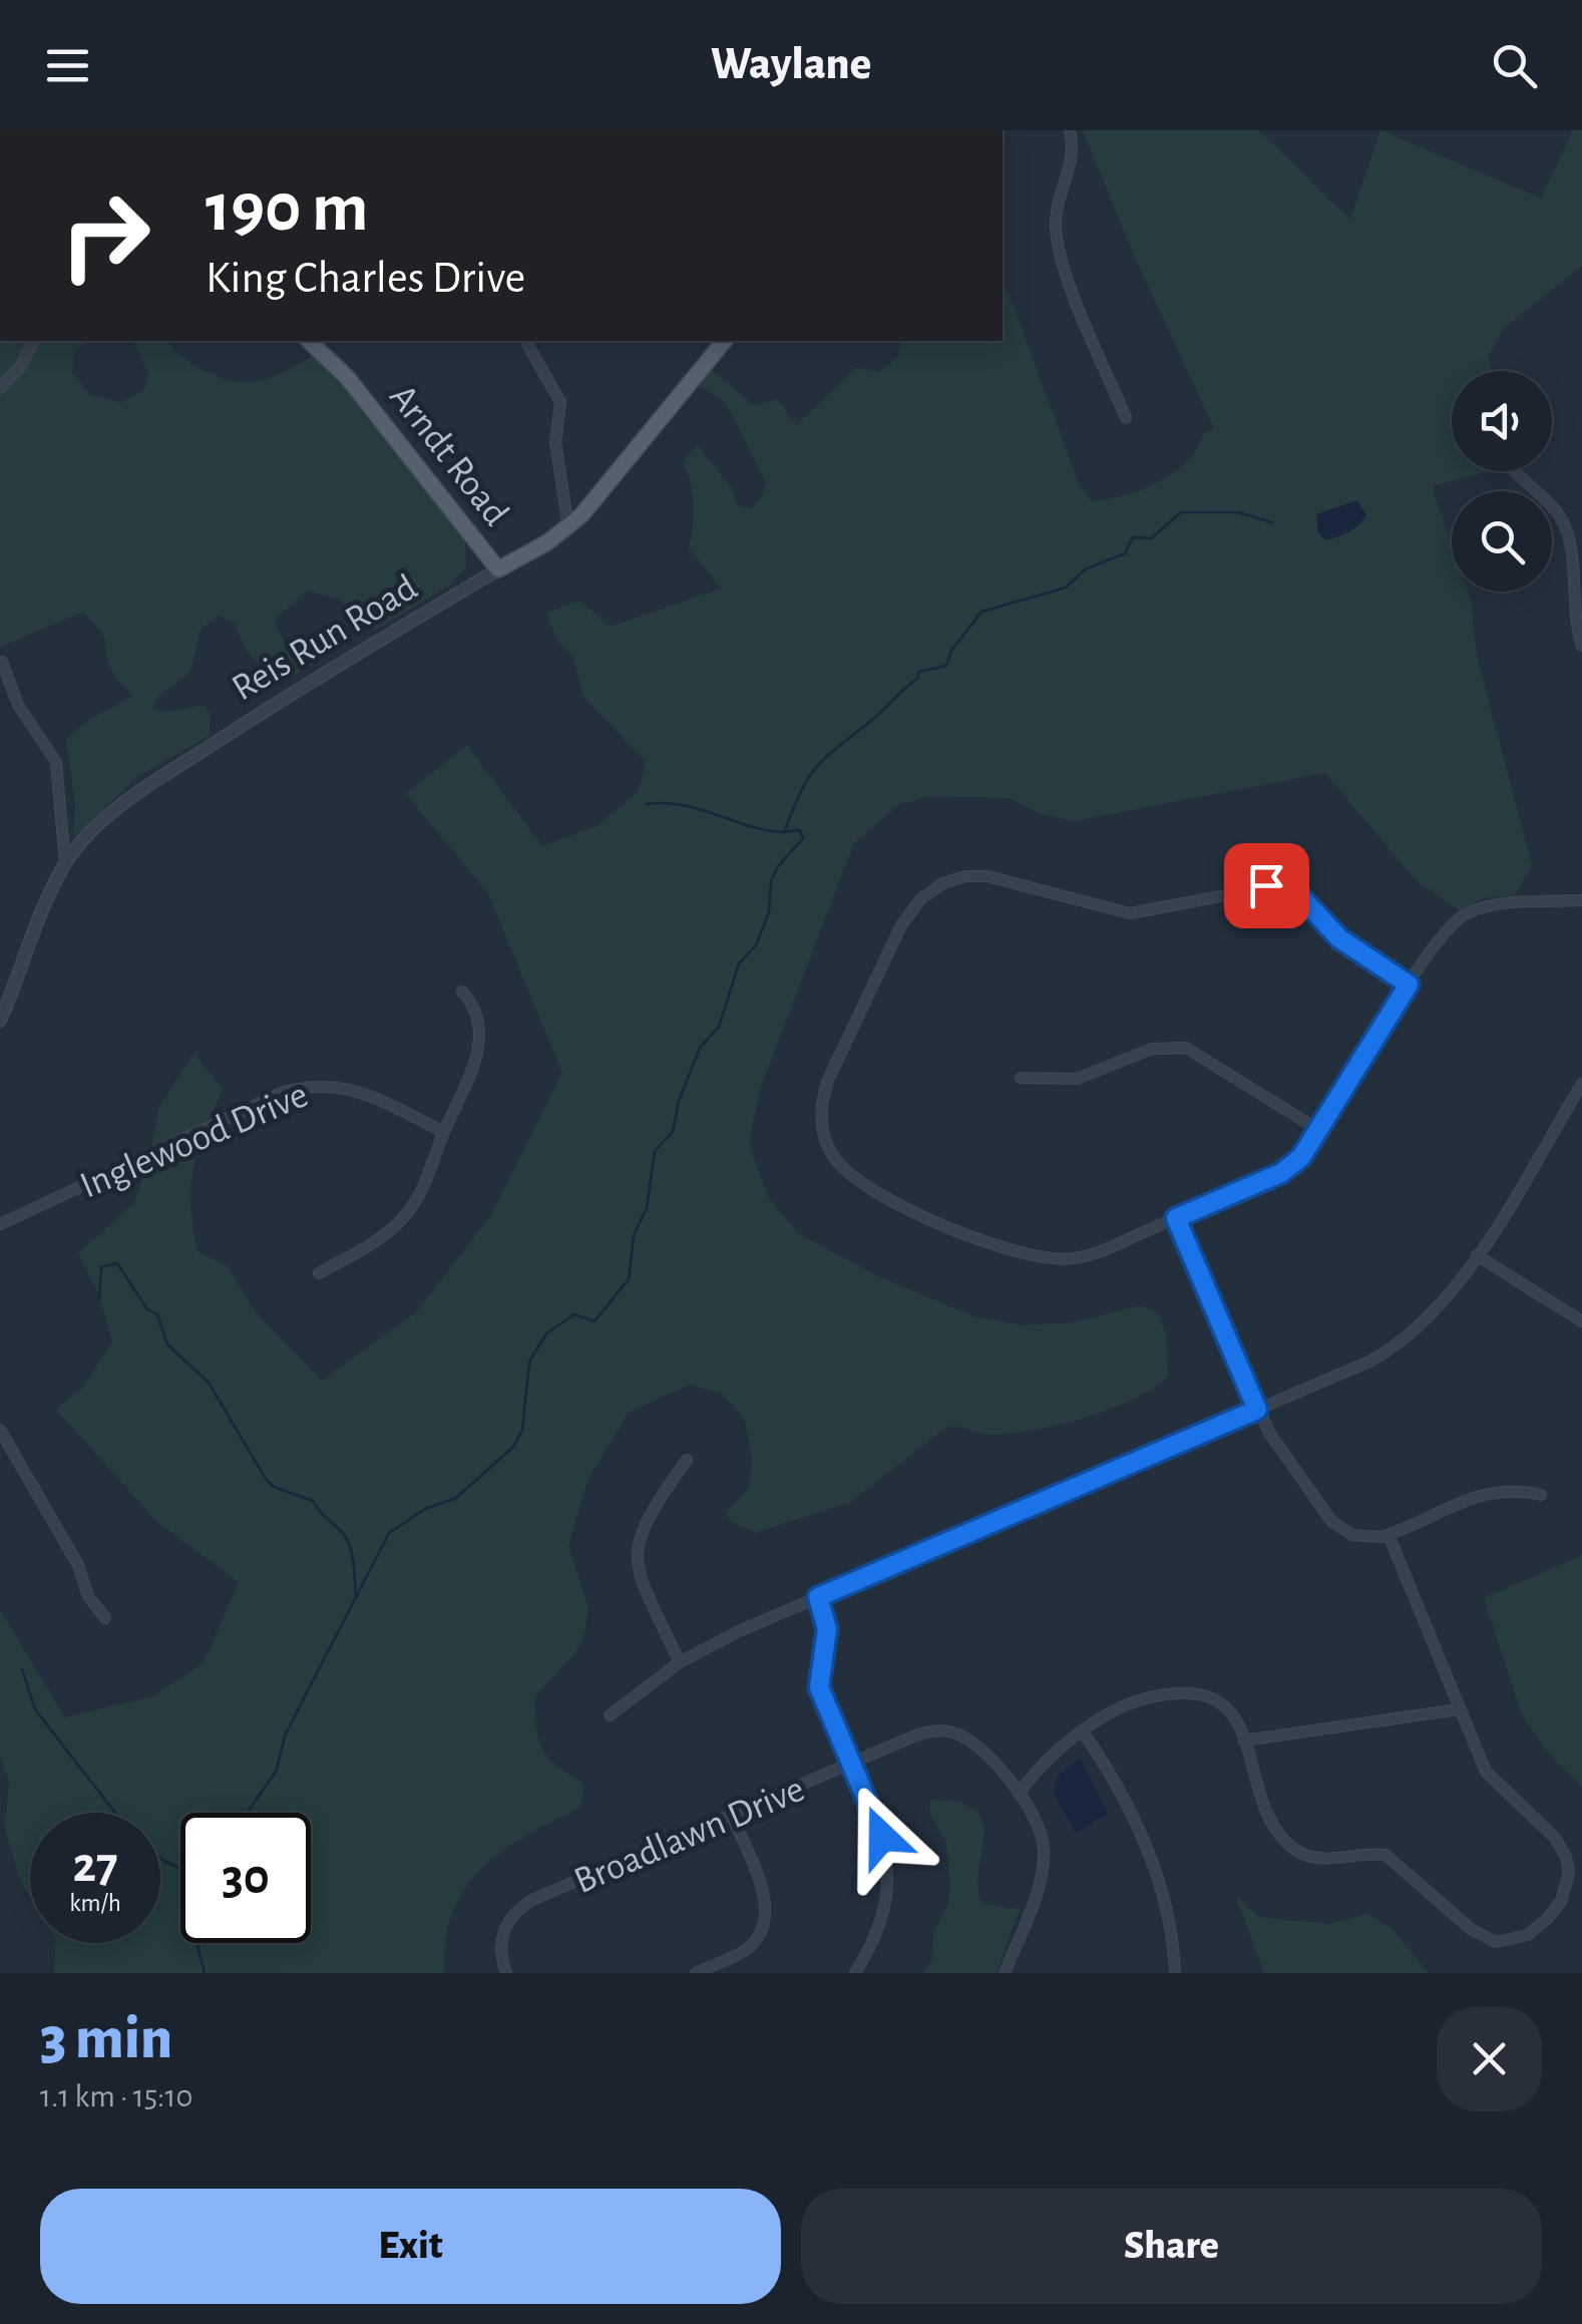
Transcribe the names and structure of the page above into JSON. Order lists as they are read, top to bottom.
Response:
{
  "streets": {
    "main road": ["Arndt Road", "Reis Run Road"],
    "street": ["Inglewood Drive", "Broadlawn Drive"]
  },
  "crossings": [
    ["Arndt Road", "Reis Run Road"]
  ],
  "page": {
    "header": "Waylane",
    "turn": ["190 m", "King Charles Drive"],
    "speed": "27 km/h",
    "limit": "30",
    "heading": ["3 min", "1.1 km · 15:10"],
    "buttons": ["Exit", "Share"]
  }
}
